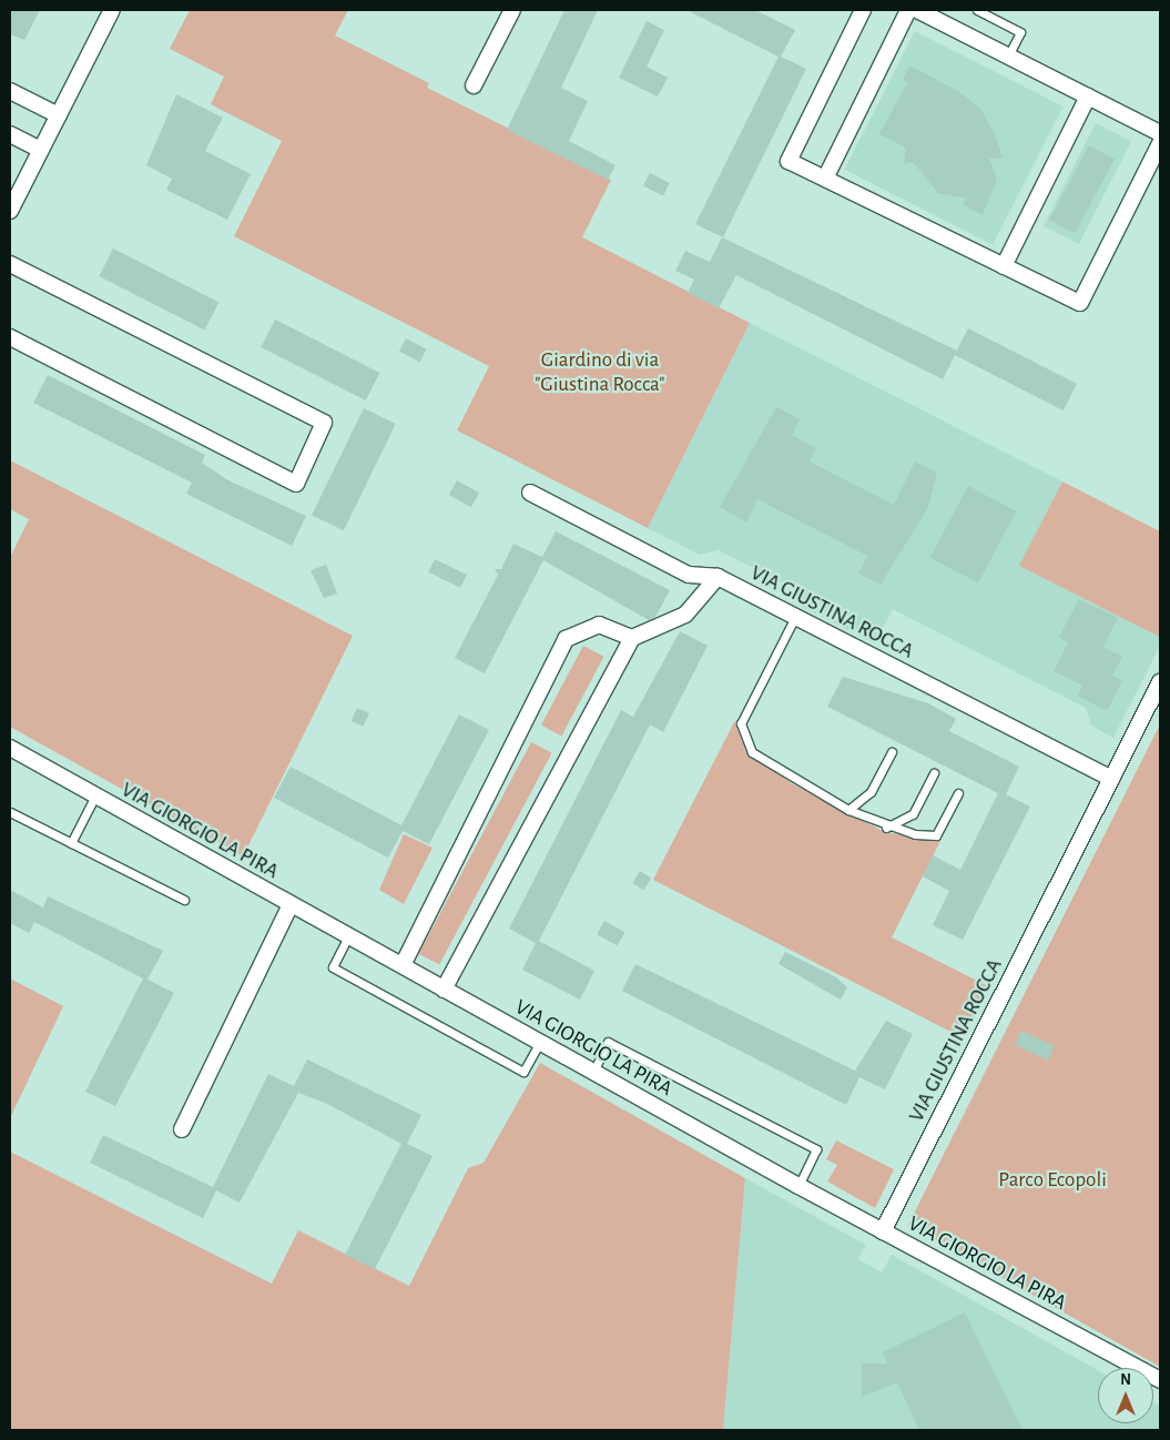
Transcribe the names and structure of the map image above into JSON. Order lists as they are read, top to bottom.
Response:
{
  "streets": {
    "street": ["VIA GIUSTINA ROCCA", "VIA GIORGIO LA PIRA"]
  },
  "crossings": [
    ["VIA GIUSTINA ROCCA", "VIA GIORGIO LA PIRA"]
  ],
  "parks": ["Giardino di via \"Giustina Rocca\"", "Parco Ecopoli"],
  "north": "top"
}
